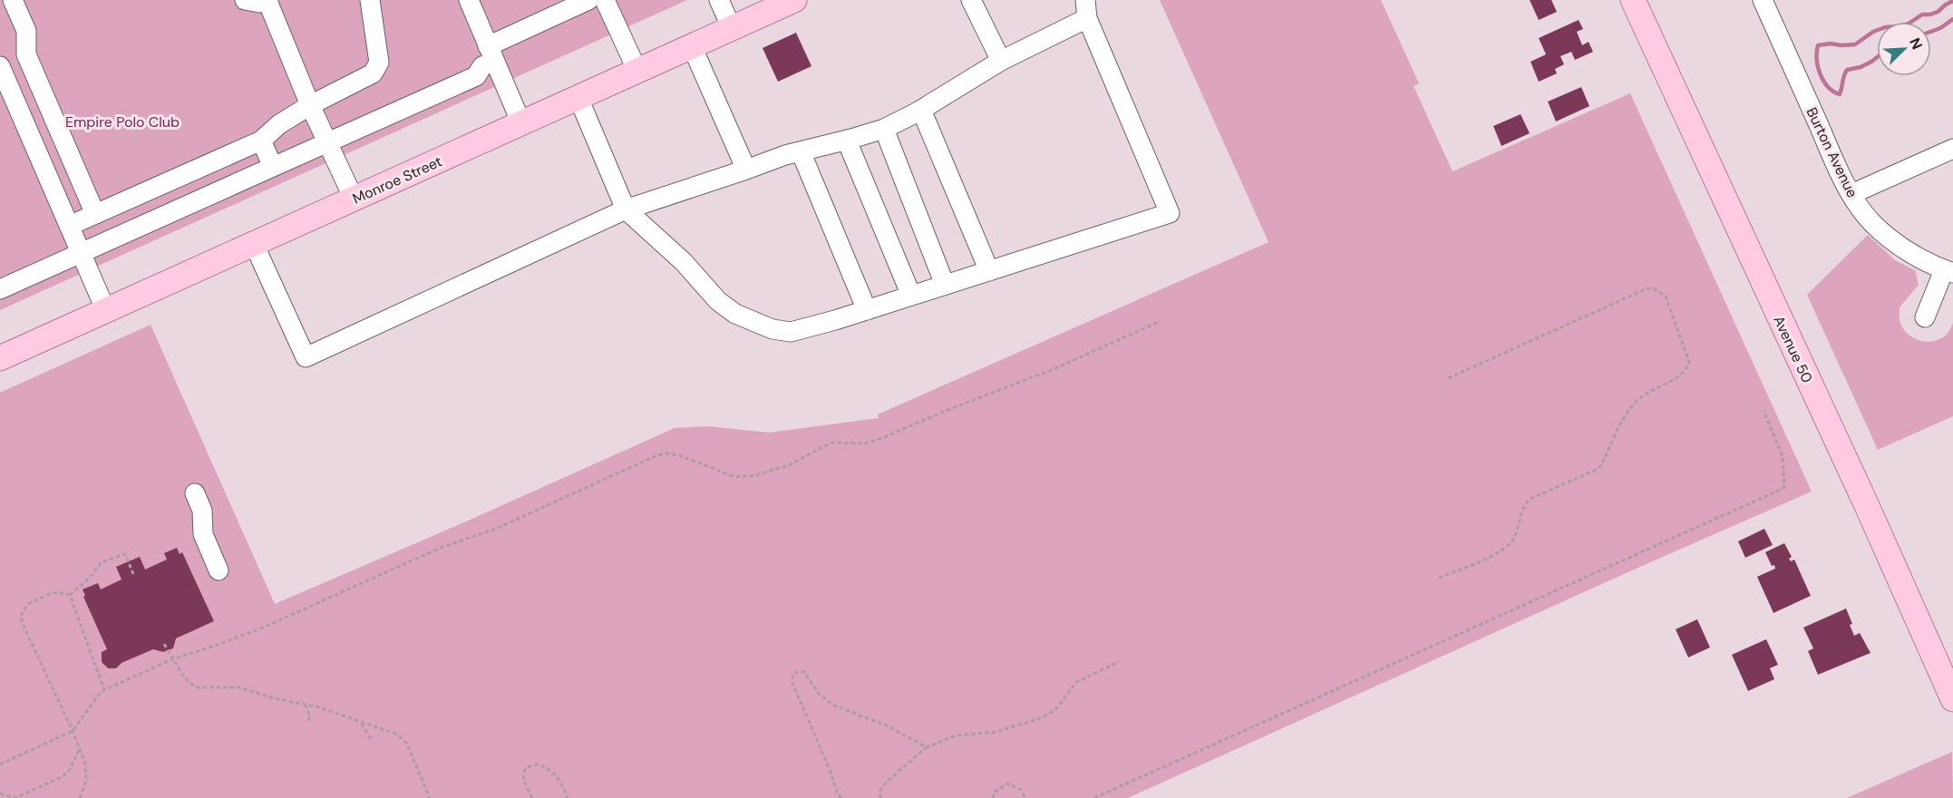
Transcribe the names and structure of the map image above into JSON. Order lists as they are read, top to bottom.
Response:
{
  "streets": {
    "main road": ["Monroe Street", "Avenue 50"],
    "street": ["Burton Avenue"]
  },
  "parks": ["Empire Polo Club"],
  "north": "top right"
}
